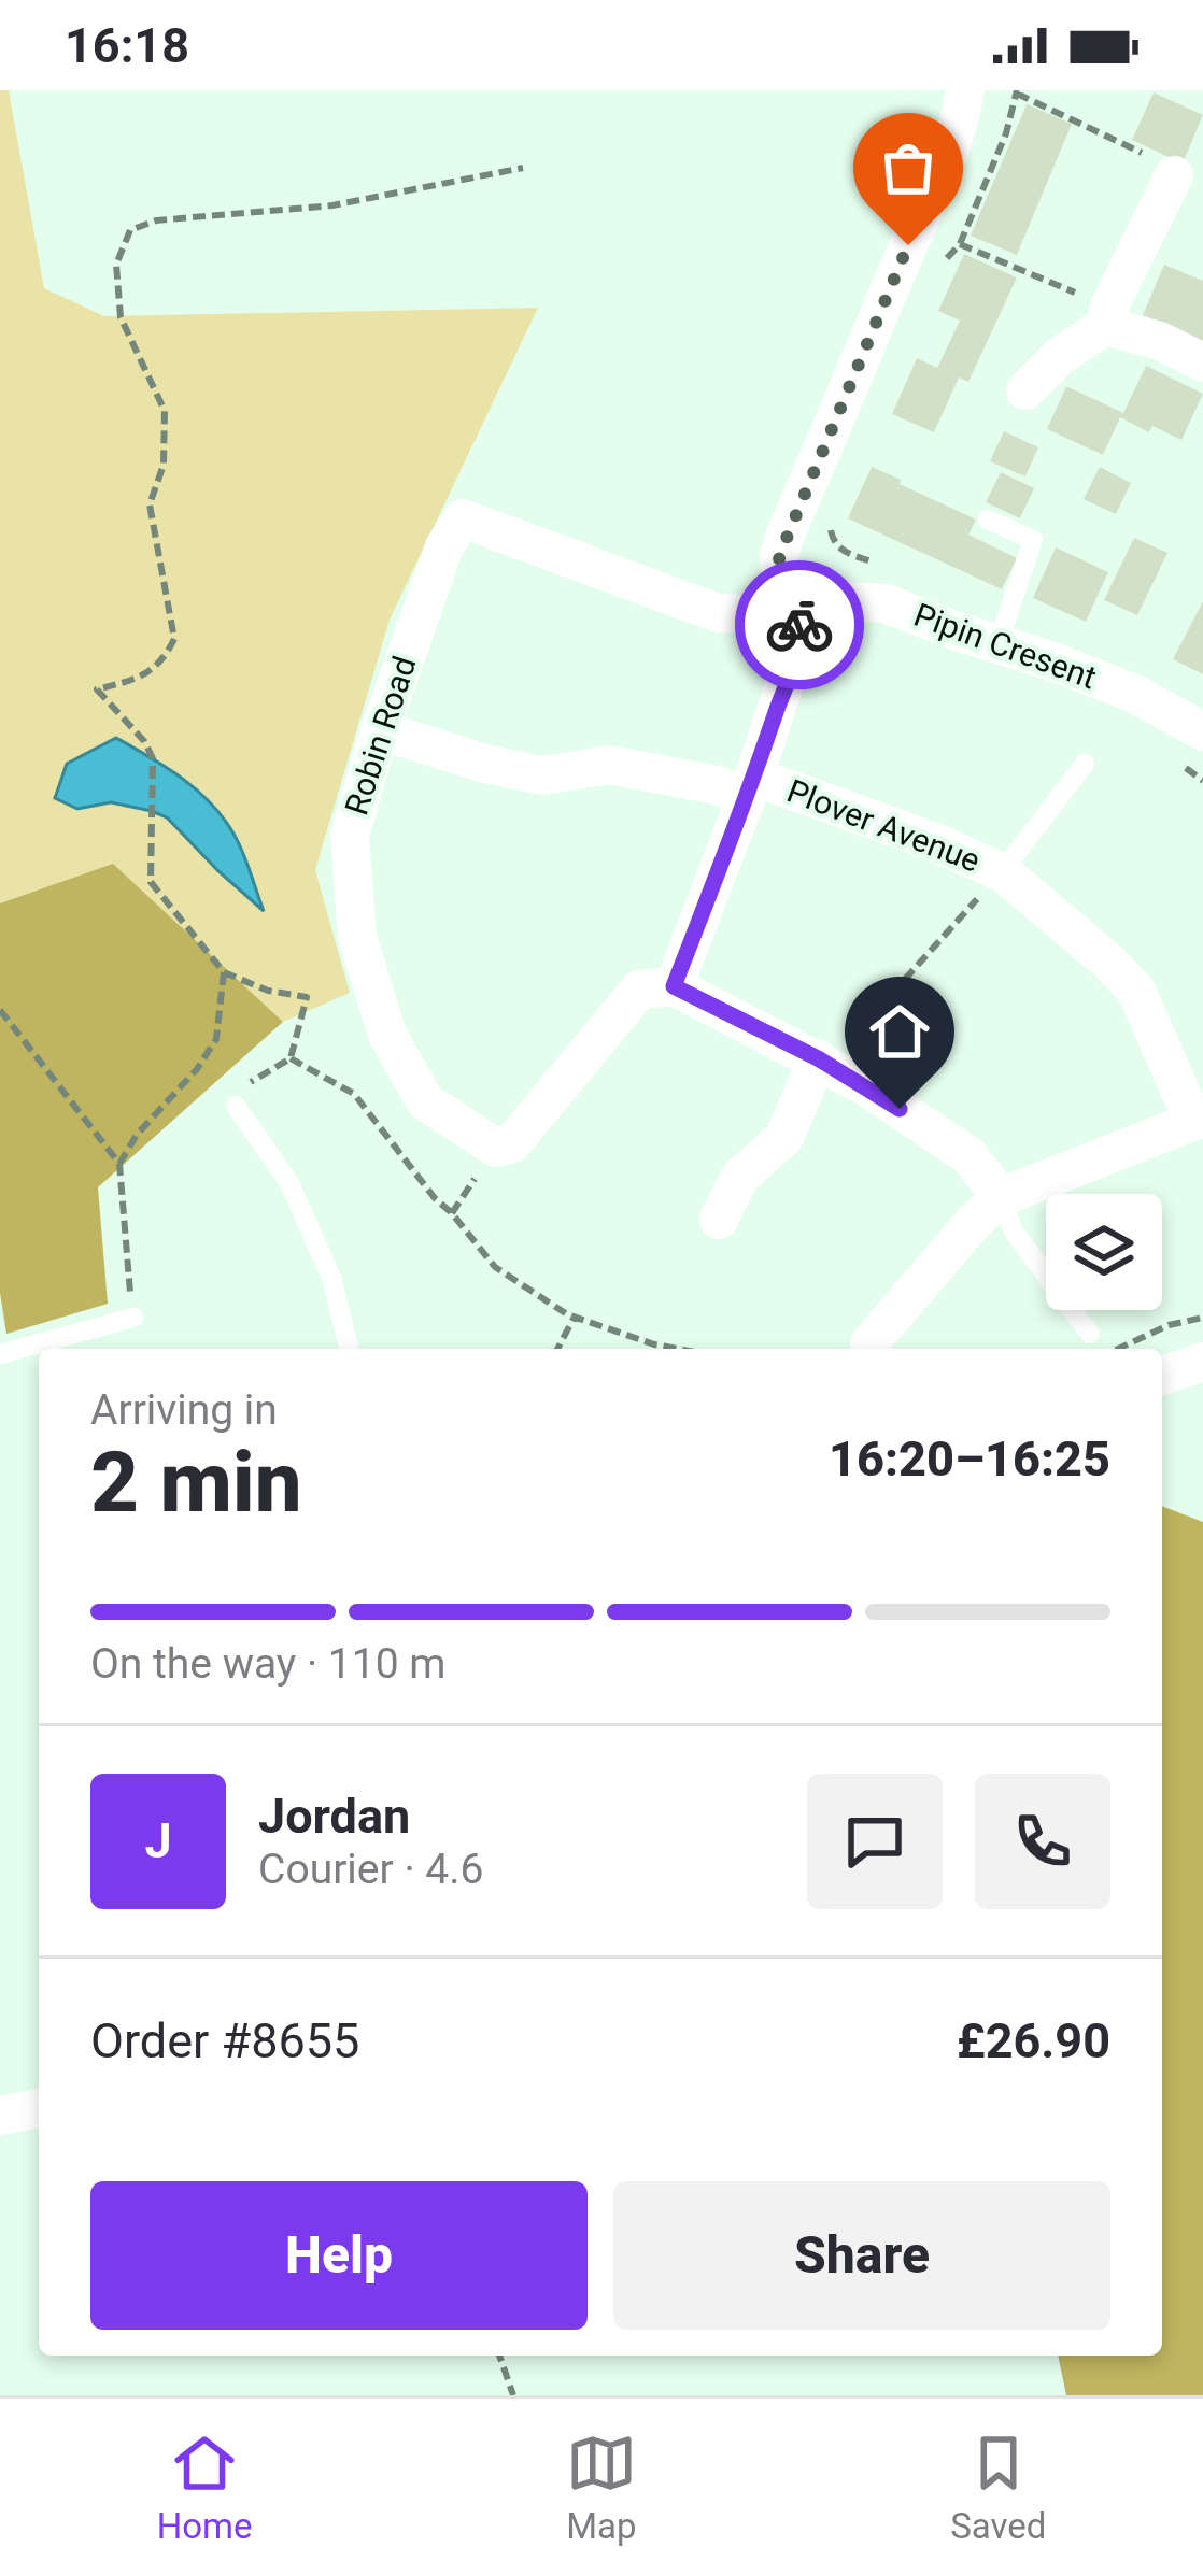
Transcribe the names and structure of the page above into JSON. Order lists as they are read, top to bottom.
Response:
{
  "streets": {
    "street": ["Pipin Cresent", "Robin Road", "Plover Avenue"]
  },
  "crossings": [
    ["Pipin Cresent", "Robin Road"],
    ["Robin Road", "Plover Avenue"]
  ],
  "page": {
    "status": "16:18",
    "heading": ["2 min", "Arriving in", "16:20–16:25"],
    "panel": [
      "Jordan",
      "Courier · 4.6",
      "Order #8655",
      "£26.90"
    ],
    "bar": "On the way · 110 m",
    "round": "J",
    "buttons": ["Help", "Share"],
    "tabs": ["Home", "Map", "Saved"]
  }
}
